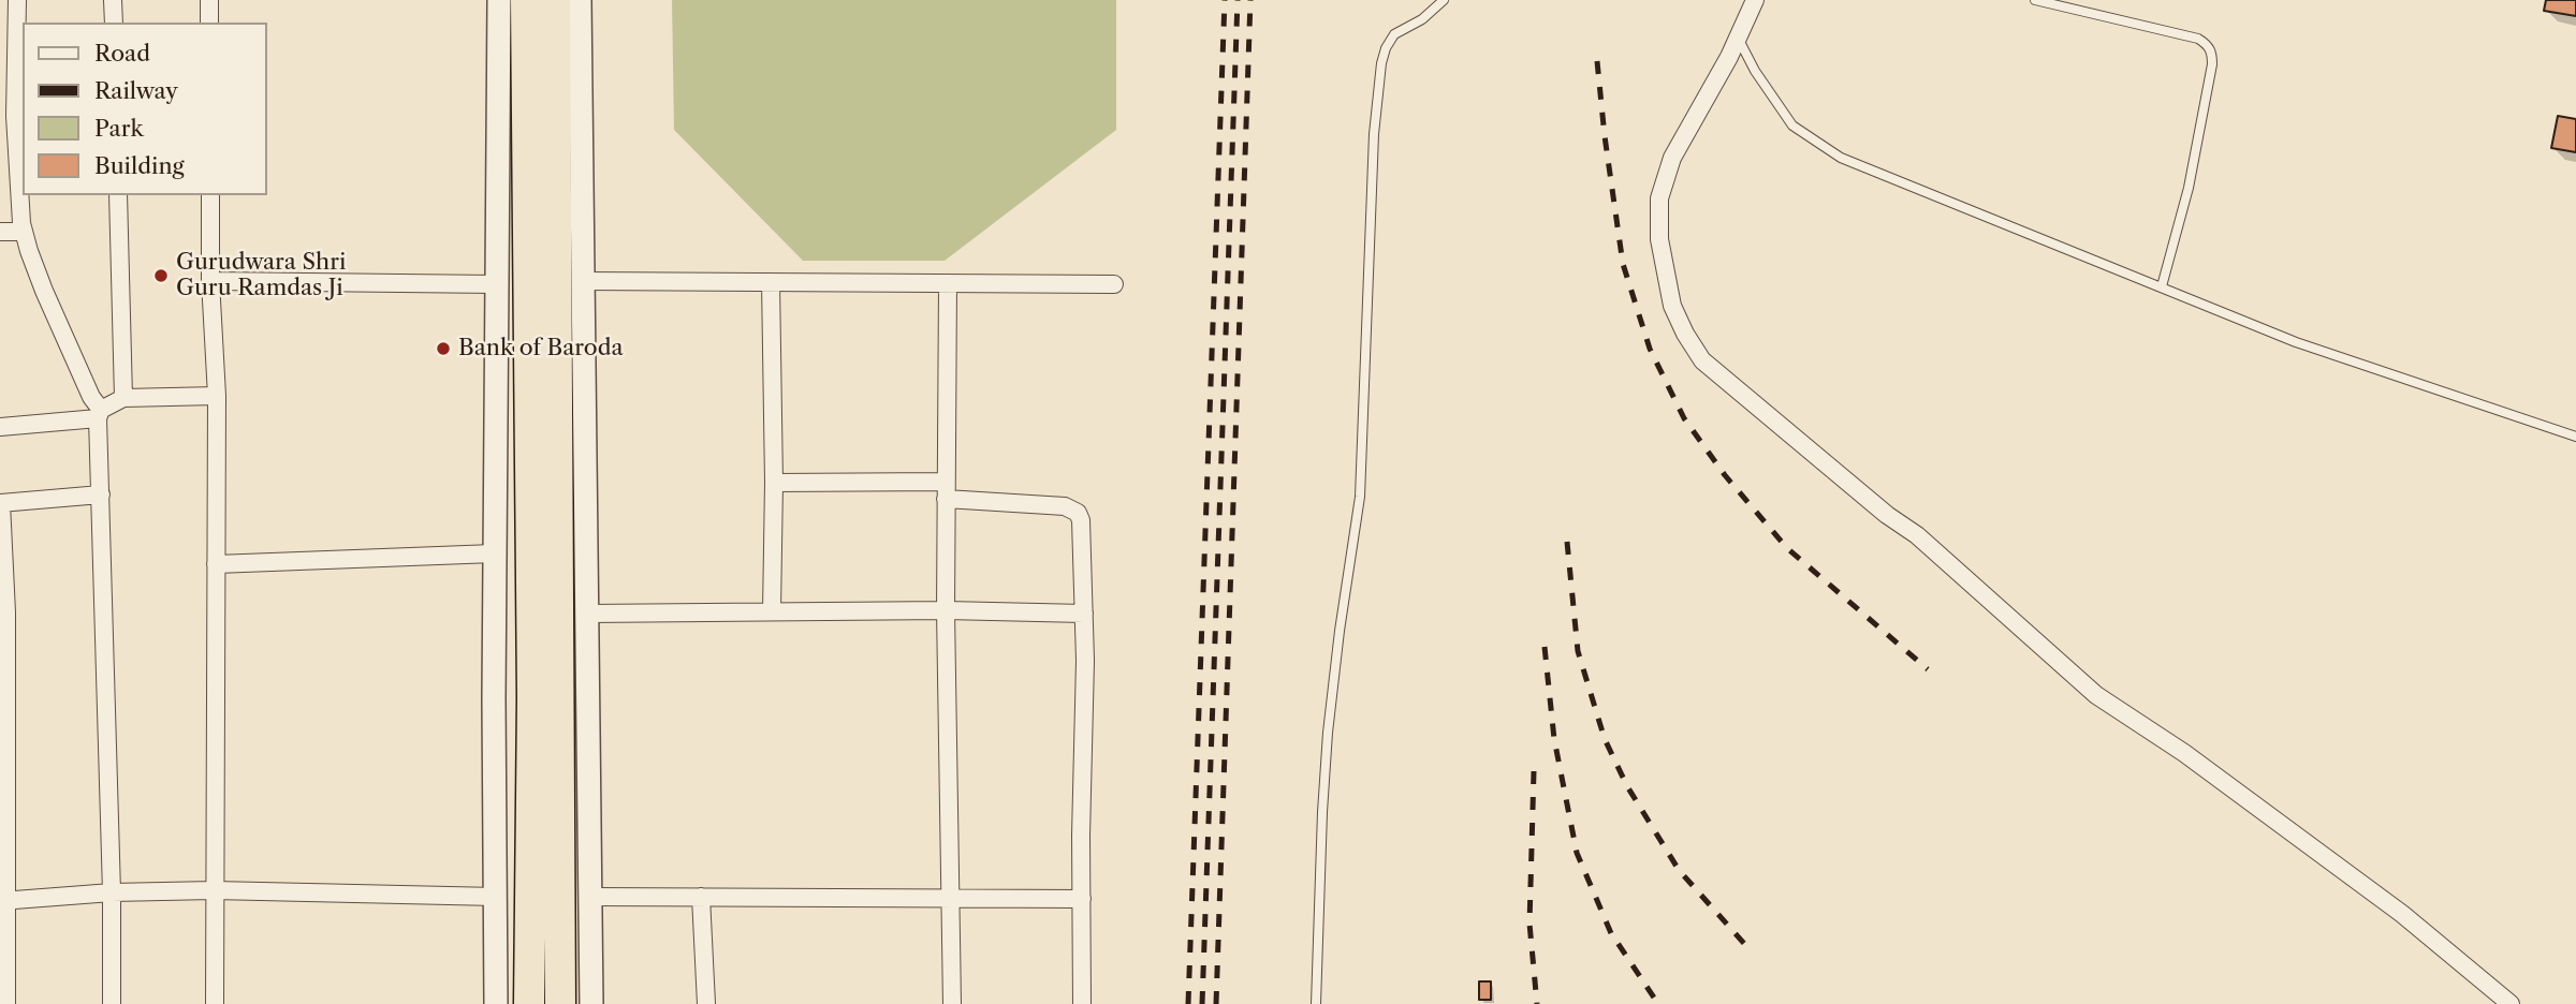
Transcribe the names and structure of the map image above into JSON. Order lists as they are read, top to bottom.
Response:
{
  "places": ["Gurudwara Shri Guru Ramdas Ji", "Bank of Baroda"],
  "legend": [
    "Road",
    "Railway",
    "Park",
    "Building"
  ]
}
